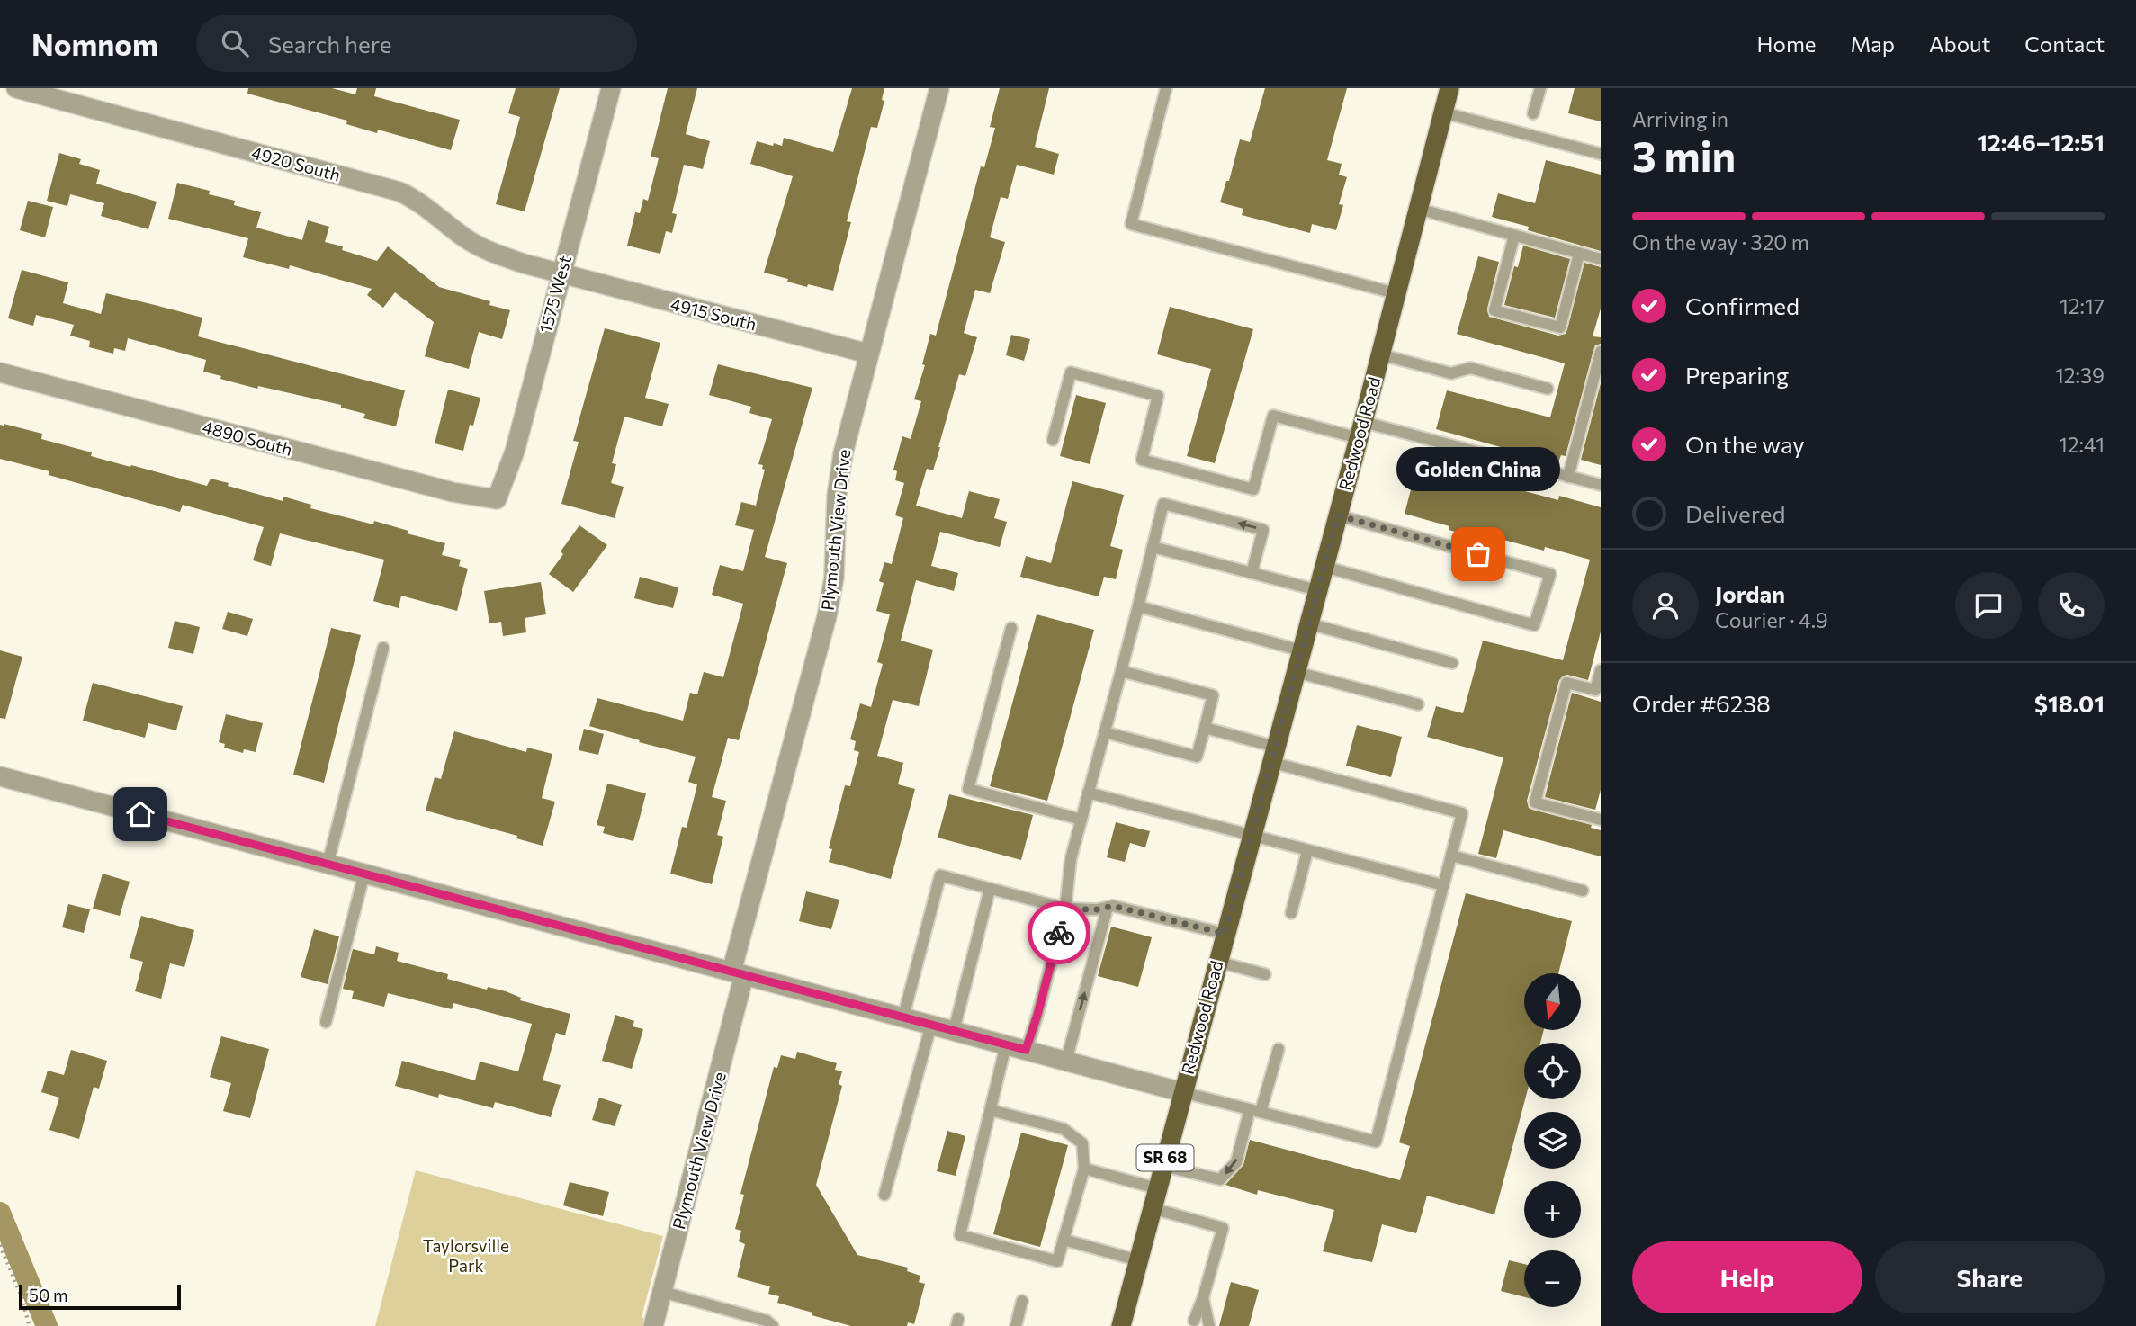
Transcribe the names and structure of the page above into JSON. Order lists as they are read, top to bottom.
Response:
{
  "streets": {
    "main road": ["Redwood Road", "SR 68"],
    "street": [
      "4920 South",
      "1575 West",
      "4915 South",
      "4890 South",
      "Plymouth View Drive"
    ]
  },
  "crossings": [
    ["4920 South", "1575 West"],
    ["4920 South", "4915 South"],
    ["1575 West", "4915 South"],
    ["1575 West", "4890 South"],
    ["4915 South", "Plymouth View Drive"]
  ],
  "parks": ["Taylorsville Park"],
  "places": ["Golden China"],
  "scale_bar": "50 m",
  "north": "bottom",
  "page": {
    "header": "Nomnom",
    "search": "Search here",
    "nav": [
      "Home",
      "Map",
      "About",
      "Contact"
    ],
    "heading": ["3 min", "Arriving in", "12:46–12:51"],
    "panel": [
      "Jordan",
      "Courier · 4.9",
      "Order #6238",
      "$18.01"
    ],
    "bar": "On the way · 320 m",
    "list": [
      ["Confirmed", "12:17"],
      ["Preparing", "12:39"],
      ["On the way", "12:41"],
      "Delivered"
    ],
    "bubble": "Golden China",
    "map_buttons": ["+", "−"],
    "buttons": ["Help", "Share"],
    "scale": "50 m"
  }
}
